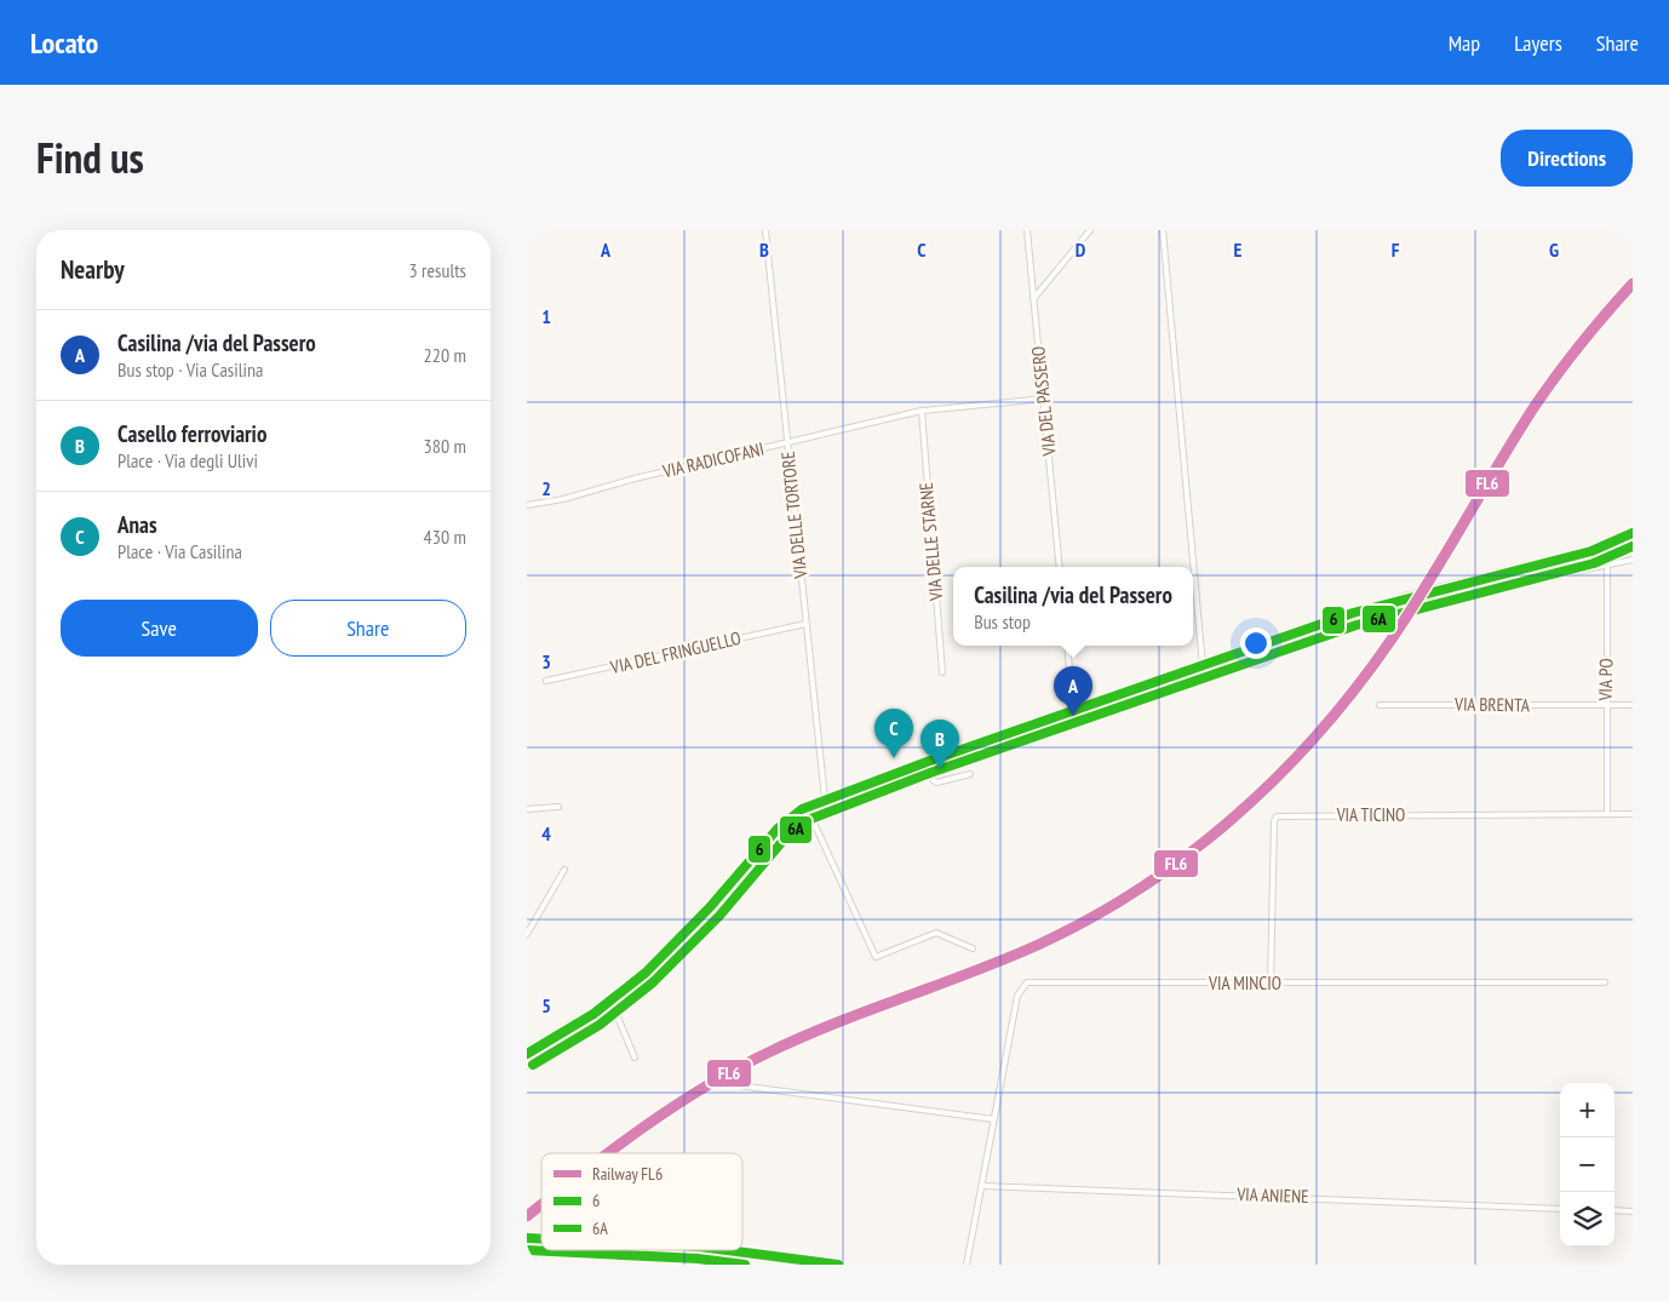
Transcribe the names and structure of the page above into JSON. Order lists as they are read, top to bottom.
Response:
{
  "streets": {
    "street": [
      "VIA DEL PASSERO",
      "VIA RADICOFANI",
      "VIA DELLE TORTORE",
      "VIA DELLE STARNE",
      "VIA DEL FRINGUELLO",
      "VIA PO",
      "VIA BRENTA",
      "VIA TICINO",
      "VIA MINCIO",
      "VIA ANIENE"
    ]
  },
  "crossings": [
    ["VIA DEL PASSERO", "VIA RADICOFANI"],
    ["VIA RADICOFANI", "VIA DELLE TORTORE"],
    ["VIA RADICOFANI", "VIA DELLE STARNE"],
    ["VIA DELLE TORTORE", "VIA DEL FRINGUELLO"],
    ["VIA PO", "VIA BRENTA"],
    ["VIA PO", "VIA TICINO"],
    ["VIA TICINO", "VIA MINCIO"],
    ["VIA MINCIO", "VIA ANIENE"]
  ],
  "lines": ["rail line FL6", "transit line 6", "transit line 6A"],
  "legend": ["Railway FL6", "6", "6A"],
  "page": {
    "header": "Locato",
    "nav": ["Map", "Layers", "Share"],
    "title": "Find us",
    "buttons": [
      "Directions",
      ["Save", "Share"]
    ],
    "heading": ["Nearby", "3 results"],
    "list": [
      {
        "mark": "A",
        "name": "Casilina /via del Passero",
        "note": "Bus stop · Via Casilina",
        "value": "220 m"
      },
      {
        "mark": "B",
        "name": "Casello ferroviario",
        "note": "Place · Via degli Ulivi",
        "value": "380 m"
      },
      {
        "mark": "C",
        "name": "Anas",
        "note": "Place · Via Casilina",
        "value": "430 m"
      }
    ],
    "popup": ["Casilina /via del Passero", "Bus stop"],
    "pins": ["A", "C", "B"],
    "map_buttons": ["+", "−"]
  },
  "grid": {
    "columns": [
      "A",
      "B",
      "C",
      "D",
      "E",
      "F",
      "G"
    ],
    "rows": [
      "1",
      "2",
      "3",
      "4",
      "5"
    ]
  }
}
